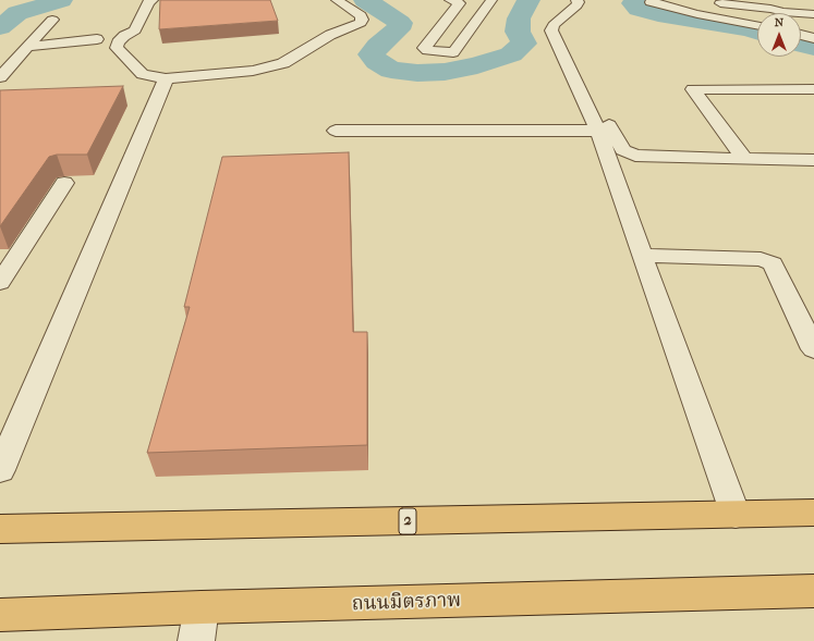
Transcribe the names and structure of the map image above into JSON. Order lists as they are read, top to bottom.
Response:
{
  "streets": {
    "highway": ["2", "ถนนมิตรภาพ"]
  },
  "north": "top"
}
